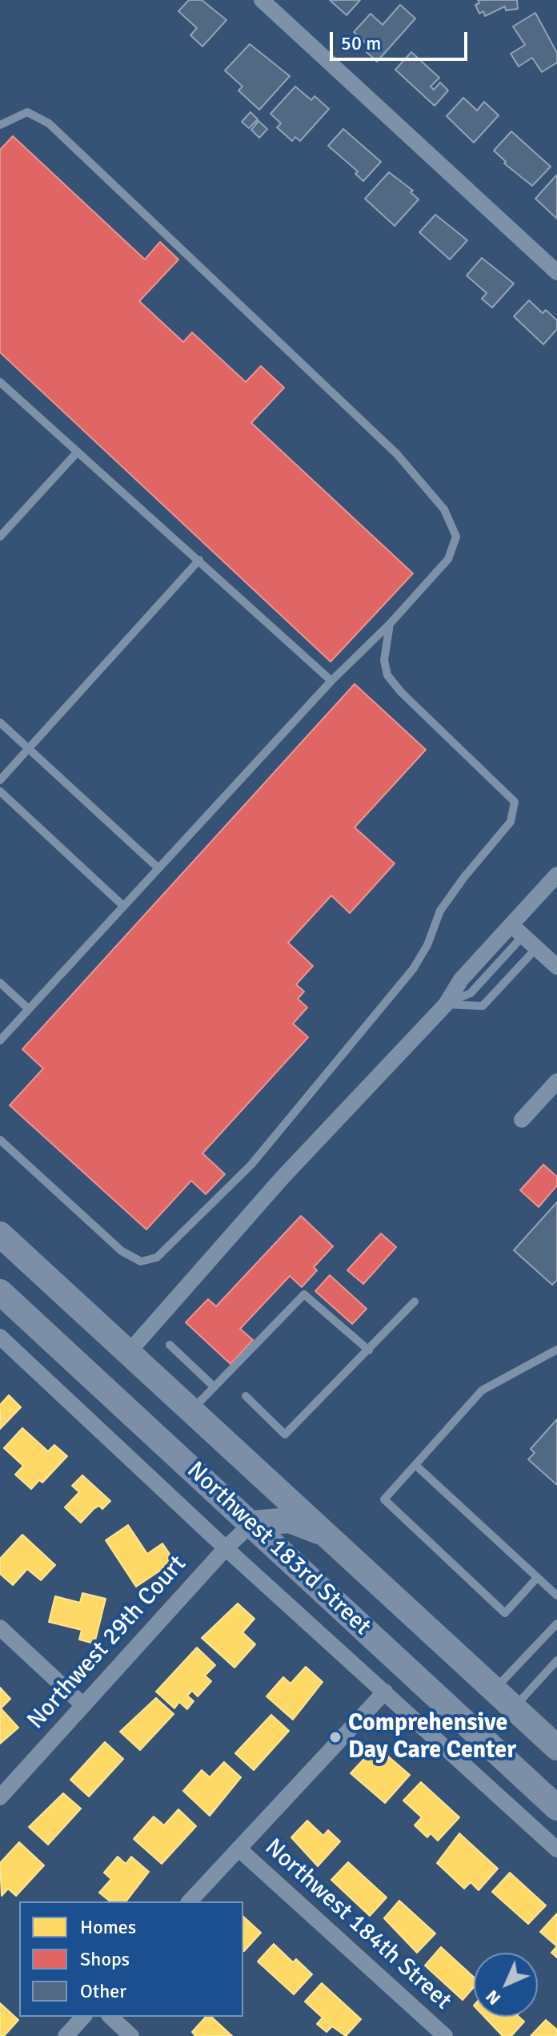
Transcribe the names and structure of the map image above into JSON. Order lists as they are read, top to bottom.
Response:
{
  "streets": {
    "main road": ["Northwest 183rd Street"],
    "street": ["Northwest 29th Court", "Northwest 184th Street"]
  },
  "crossings": [
    ["Northwest 183rd Street", "Northwest 29th Court"]
  ],
  "places": ["Comprehensive Day Care Center"],
  "legend": ["Homes", "Shops", "Other"],
  "scale_bar": "50 m",
  "north": "bottom left"
}
